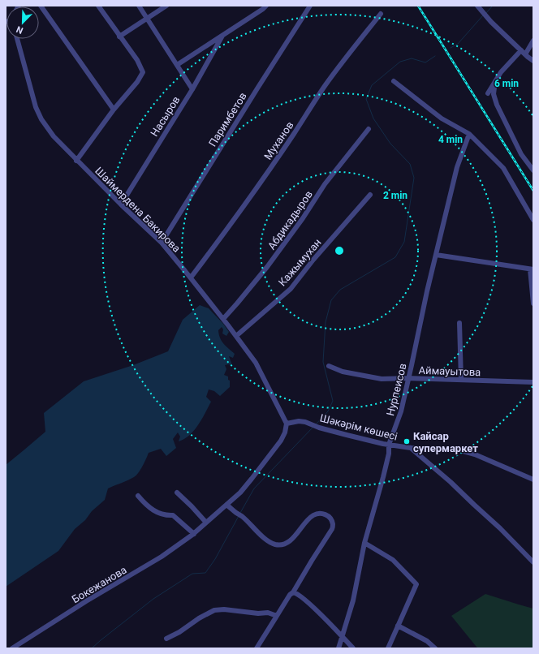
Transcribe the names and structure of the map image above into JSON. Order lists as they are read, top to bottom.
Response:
{
  "streets": {
    "street": [
      "Насыров",
      "Паримбетов",
      "Муханов",
      "Шаймердена Бакирова",
      "Абдикадыров",
      "Кажымухан",
      "Аймауытова",
      "Нурпеисов",
      "Шәкәрім көшесі",
      "Бокежанова"
    ]
  },
  "crossings": [
    ["Насыров", "Шаймердена Бакирова"],
    ["Паримбетов", "Шаймердена Бакирова"],
    ["Муханов", "Шаймердена Бакирова"],
    ["Шаймердена Бакирова", "Абдикадыров"],
    ["Шаймердена Бакирова", "Кажымухан"],
    ["Шаймердена Бакирова", "Шәкәрім көшесі"],
    ["Шаймердена Бакирова", "Бокежанова"],
    ["Аймауытова", "Нурпеисов"],
    ["Нурпеисов", "Шәкәрім көшесі"],
    ["Шәкәрім көшесі", "Бокежанова"]
  ],
  "places": ["Кайсар супермаркет"],
  "north": "bottom left",
  "rings": ["6 min", "4 min", "2 min"]
}
